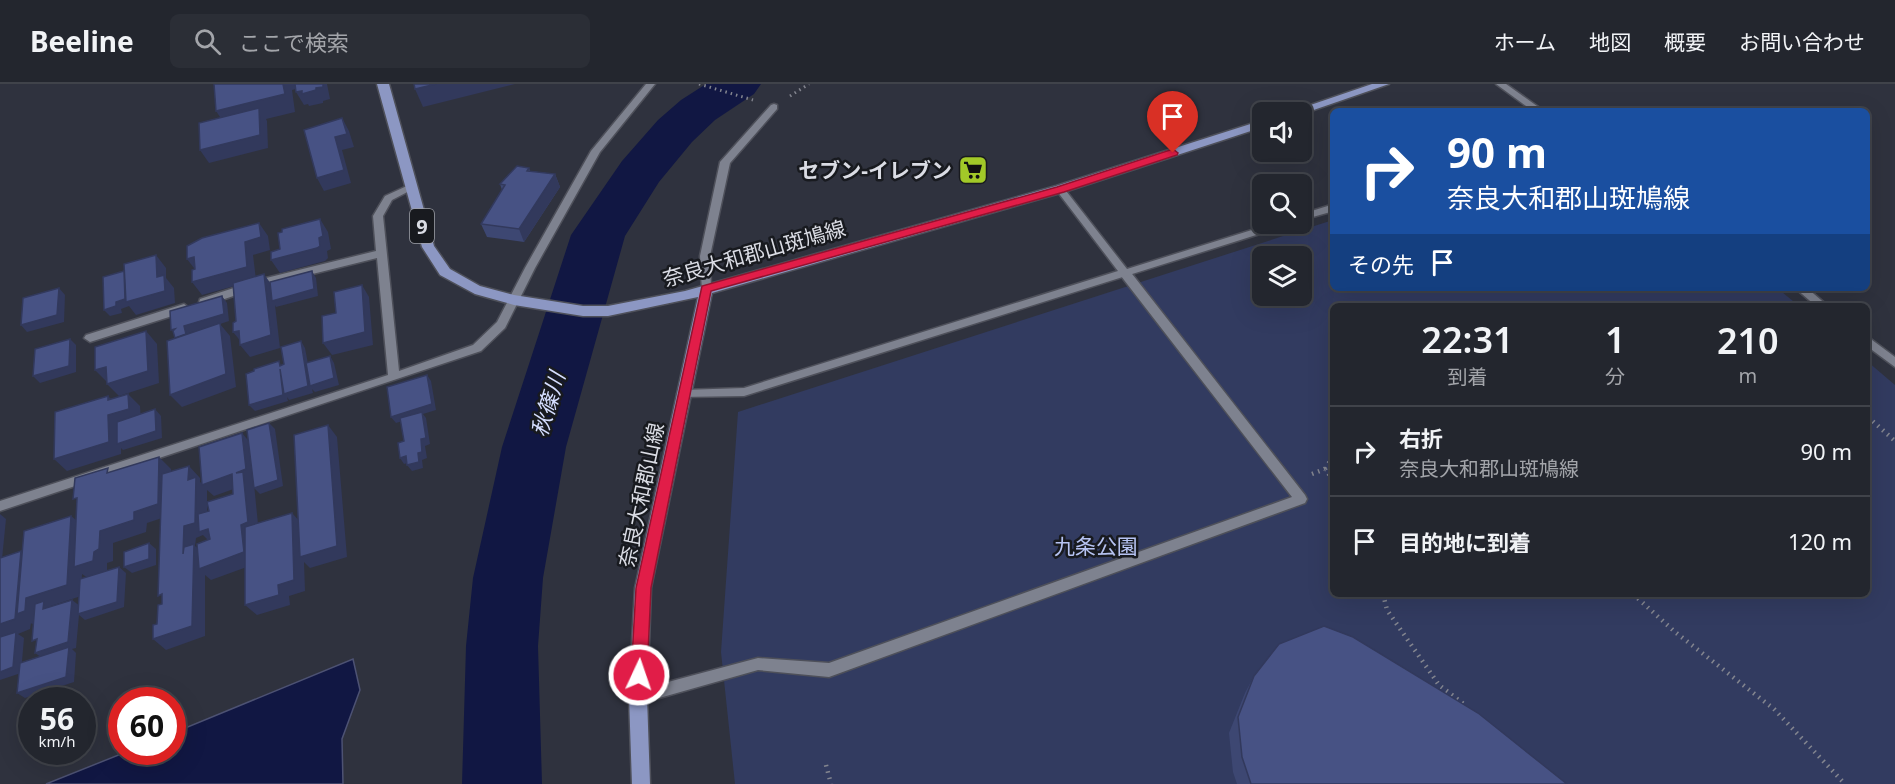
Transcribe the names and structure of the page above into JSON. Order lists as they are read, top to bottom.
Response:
{
  "streets": {
    "main road": ["9", "奈良大和郡山斑鳩線", "奈良大和郡山線"]
  },
  "crossings": [
    ["奈良大和郡山斑鳩線", "奈良大和郡山線"]
  ],
  "water": ["秋篠川"],
  "parks": ["九条公園"],
  "places": {
    "supermarket": ["セブン-イレブン"]
  },
  "page": {
    "header": "Beeline",
    "search": "ここで検索",
    "nav": [
      "ホーム",
      "地図",
      "概要",
      "お問い合わせ"
    ],
    "turn": ["90 m", "奈良大和郡山斑鳩線"],
    "then": "その先",
    "eta": [
      "22:31",
      "到着",
      "1",
      "分",
      "210",
      "m"
    ],
    "list": [
      {
        "name": "右折",
        "note": "奈良大和郡山斑鳩線",
        "value": "90 m"
      },
      {
        "name": "目的地に到着",
        "value": "120 m"
      }
    ],
    "speed": "56 km/h",
    "limit": "60"
  }
}
